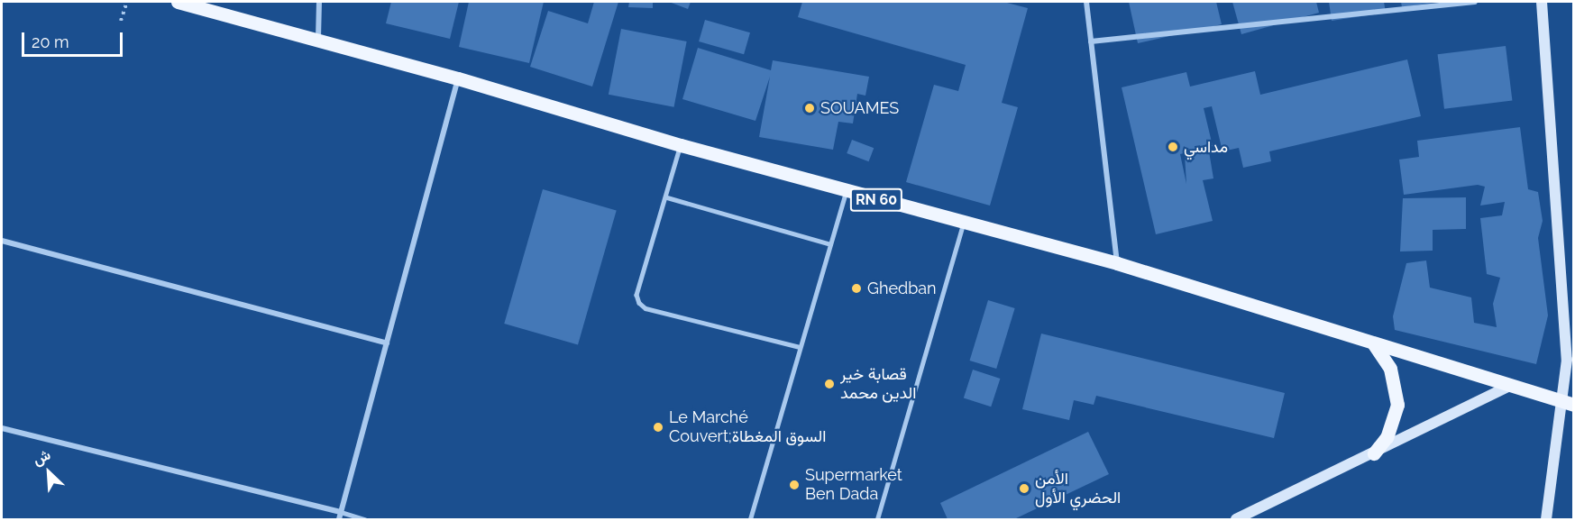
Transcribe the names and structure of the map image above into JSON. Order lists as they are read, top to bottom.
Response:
{
  "streets": {
    "main road": ["RN 60"]
  },
  "places": [
    "SOUAMES",
    "مداسي",
    "Ghedban",
    "قصابة خير الدين محمد",
    "Le Marché Couvert;السوق المغطاة",
    "Supermarket Ben Dada",
    "الأمن الحضري الأول"
  ],
  "scale_bar": "20 m",
  "north": "top left"
}
